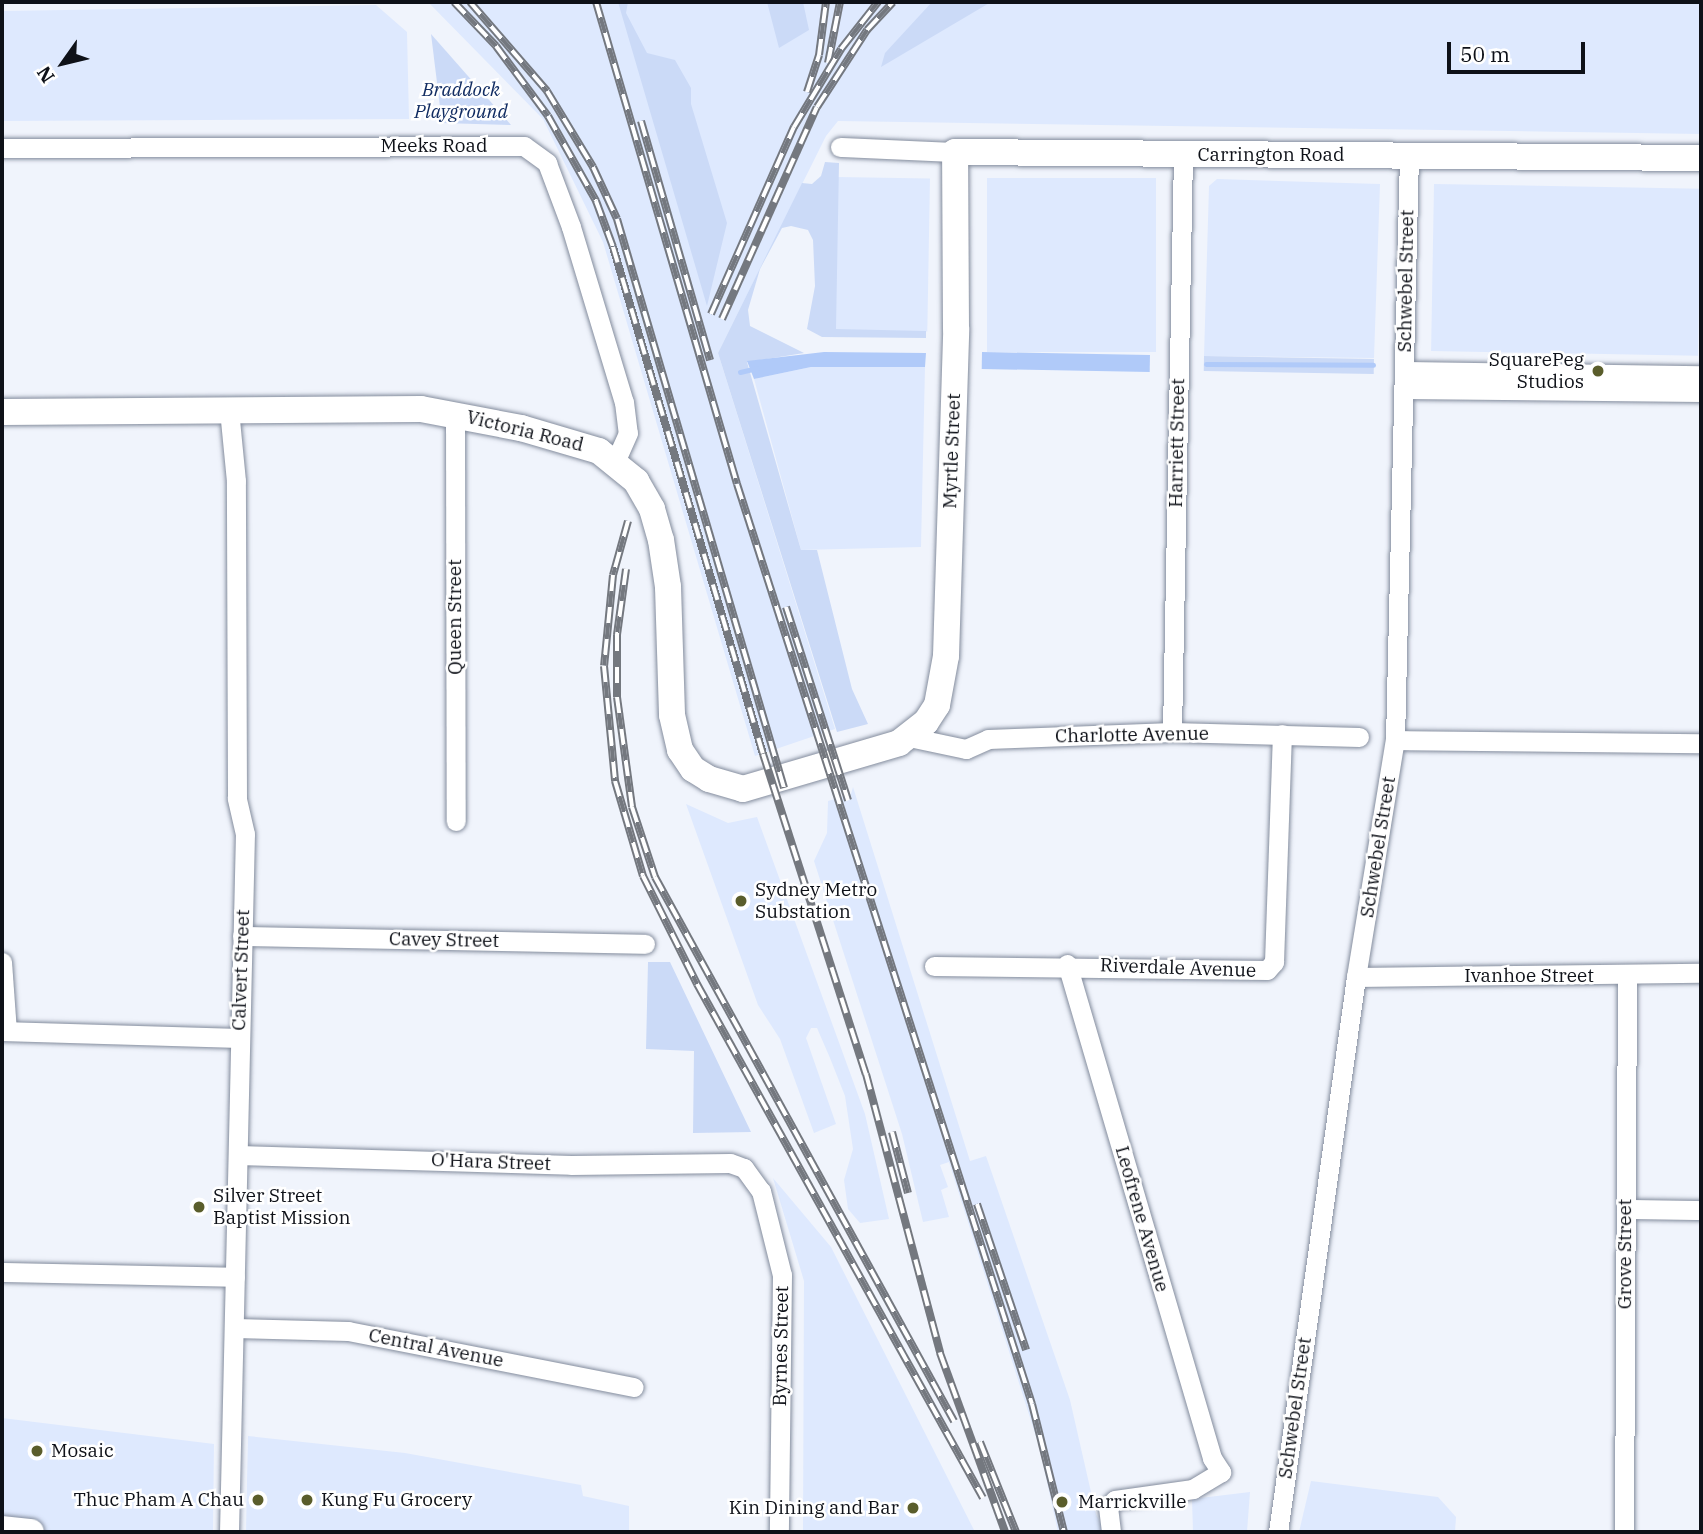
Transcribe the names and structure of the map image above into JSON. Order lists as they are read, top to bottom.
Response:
{
  "streets": {
    "street": [
      "Meeks Road",
      "Carrington Road",
      "Schwebel Street",
      "Victoria Road",
      "Harriett Street",
      "Myrtle Street",
      "Queen Street",
      "Charlotte Avenue",
      "Cavey Street",
      "Riverdale Avenue",
      "Calvert Street",
      "Ivanhoe Street",
      "O'Hara Street",
      "Leofrene Avenue",
      "Grove Street",
      "Byrnes Street",
      "Central Avenue"
    ]
  },
  "crossings": [
    ["Meeks Road", "Victoria Road"],
    ["Carrington Road", "Schwebel Street"],
    ["Carrington Road", "Harriett Street"],
    ["Carrington Road", "Myrtle Street"],
    ["Schwebel Street", "Ivanhoe Street"],
    ["Victoria Road", "Myrtle Street"],
    ["Victoria Road", "Queen Street"],
    ["Victoria Road", "Charlotte Avenue"],
    ["Victoria Road", "Calvert Street"],
    ["Harriett Street", "Charlotte Avenue"],
    ["Myrtle Street", "Charlotte Avenue"],
    ["Charlotte Avenue", "Riverdale Avenue"],
    ["Cavey Street", "Calvert Street"],
    ["Riverdale Avenue", "Leofrene Avenue"],
    ["Calvert Street", "O'Hara Street"],
    ["Calvert Street", "Central Avenue"],
    ["Ivanhoe Street", "Grove Street"],
    ["O'Hara Street", "Byrnes Street"]
  ],
  "parks": ["Braddock Playground"],
  "places": [
    "SquarePeg Studios",
    "Sydney Metro Substation",
    "Silver Street Baptist Mission",
    "Mosaic",
    "Thuc Pham A Chau",
    "Kung Fu Grocery",
    "Marrickville",
    "Kin Dining and Bar"
  ],
  "scale_bar": "50 m",
  "north": "bottom left"
}
